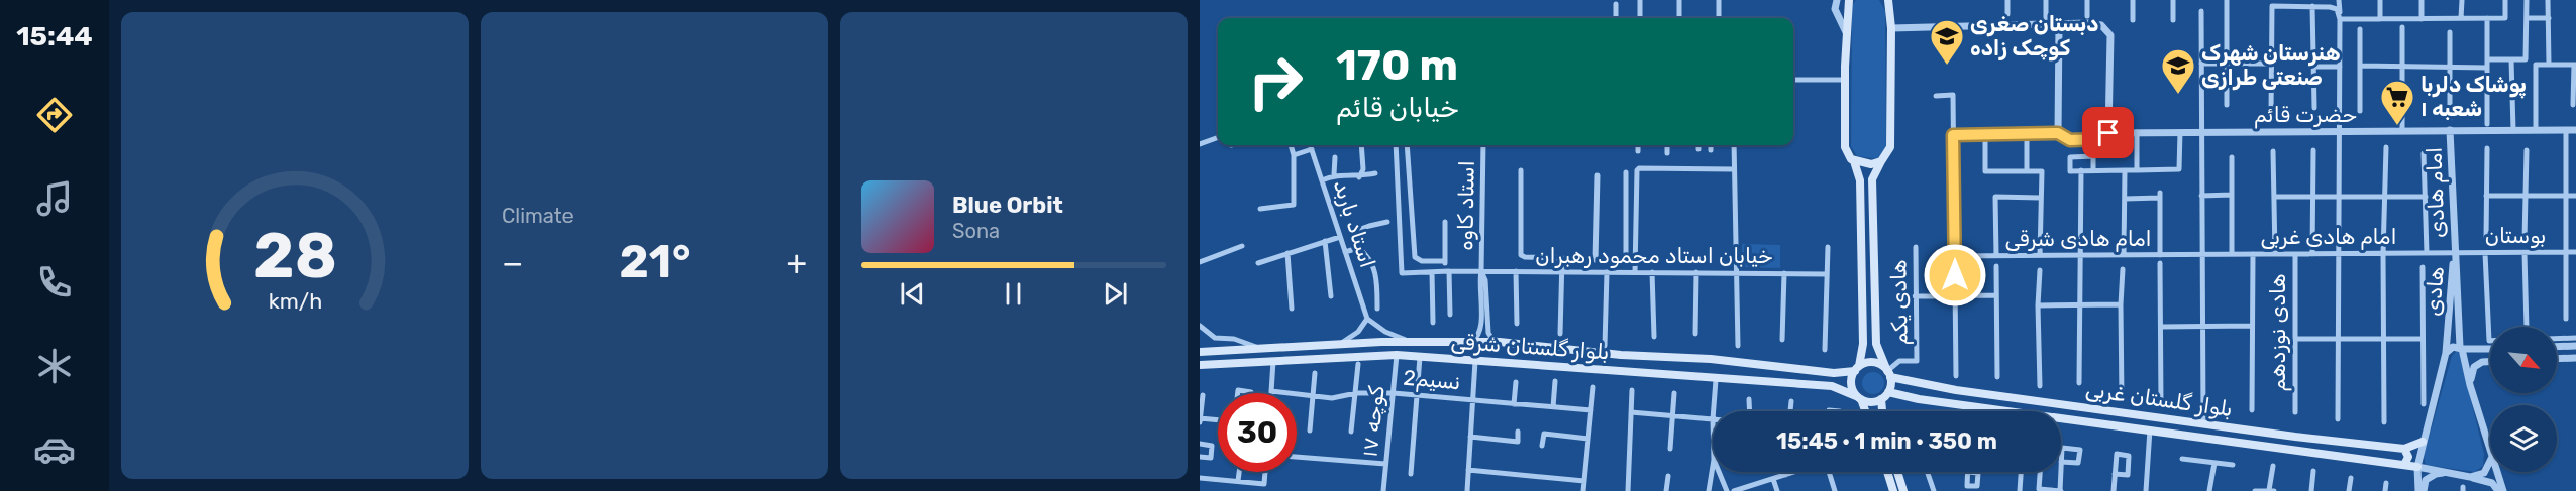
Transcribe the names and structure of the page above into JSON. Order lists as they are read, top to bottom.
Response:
{
  "streets": {
    "main road": ["بلوار گلستان شرقی", "بلوار گلستان غربی"],
    "street": [
      "حضرت قائم",
      "امام هادی",
      "استاد کاوه",
      "استاد باربد",
      "بوستان",
      "امام هادی غربی",
      "امام هادی شرقی",
      "خیابان استاد محمود رهبران",
      "هادی",
      "هادی یکم",
      "هادی نوزدهم",
      "نسیم2",
      "کوچه ۱۷"
    ]
  },
  "crossings": [
    ["حضرت قائم", "امام هادی"],
    ["امام هادی", "بوستان"],
    ["امام هادی", "امام هادی غربی"],
    ["امام هادی", "هادی"],
    ["استاد کاوه", "خیابان استاد محمود رهبران"],
    ["استاد کاوه", "بلوار گلستان شرقی"],
    ["بوستان", "امام هادی غربی"],
    ["بوستان", "هادی"],
    ["امام هادی غربی", "امام هادی شرقی"],
    ["امام هادی غربی", "هادی"],
    ["امام هادی غربی", "هادی نوزدهم"],
    ["هادی", "بلوار گلستان غربی"],
    ["هادی یکم", "بلوار گلستان شرقی"],
    ["هادی یکم", "بلوار گلستان غربی"],
    ["بلوار گلستان شرقی", "بلوار گلستان غربی"],
    ["بلوار گلستان شرقی", "کوچه ۱۷"],
    ["نسیم2", "کوچه ۱۷"]
  ],
  "places": {
    "school or university": ["دبستان صغری کوچک زاده", "هنرستان شهرک صنعتی طرازی"],
    "supermarket": ["پوشاک دلربا شعبه ۱"]
  },
  "north": "bottom right",
  "page": {
    "tabs": "15:44",
    "tile": "Climate",
    "turn": ["170 m", "خیابان قائم"],
    "song": ["Blue Orbit", "Sona"],
    "heat": ["−", "21°", "+"],
    "limit": "30",
    "trip": "15:45 · 1 min · 350 m",
    "gauge": ["28", "km/h"]
  }
}
